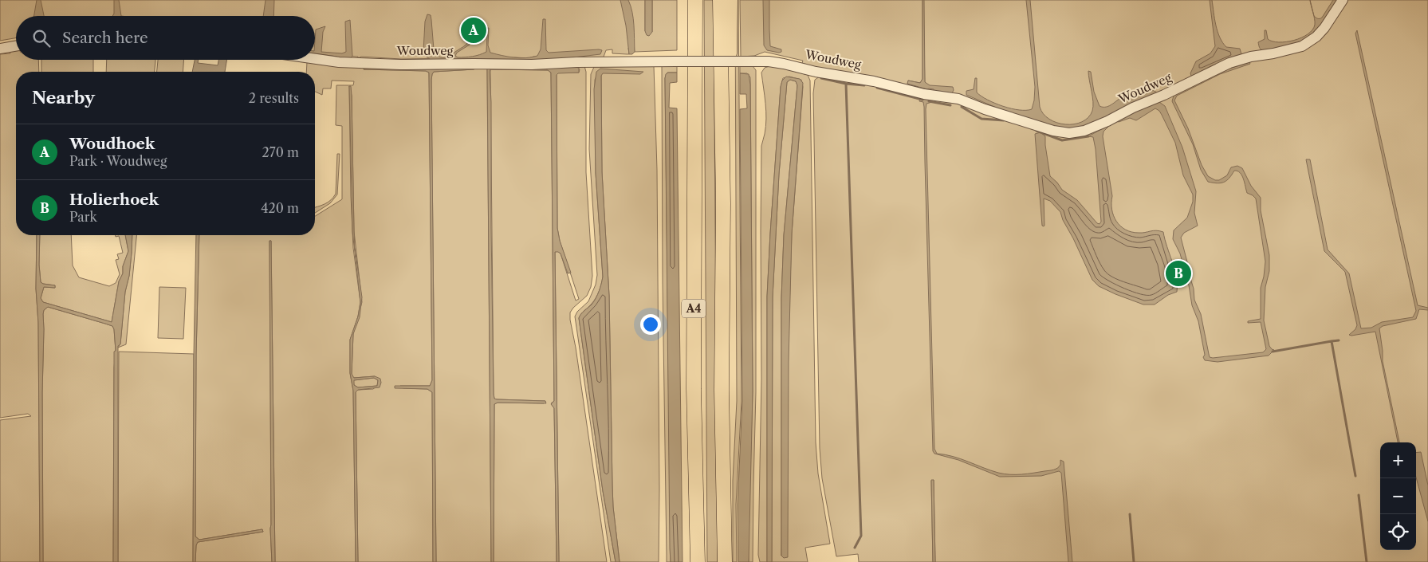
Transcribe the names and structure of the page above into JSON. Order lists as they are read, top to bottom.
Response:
{
  "streets": {
    "highway": ["A4"],
    "street": ["Woudweg"]
  },
  "page": {
    "pins": ["A", "B"],
    "search": "Search here",
    "heading": ["Nearby", "2 results"],
    "list": [
      {
        "mark": "A",
        "name": "Woudhoek",
        "note": "Park · Woudweg",
        "value": "270 m"
      },
      {
        "mark": "B",
        "name": "Holierhoek",
        "note": "Park",
        "value": "420 m"
      }
    ],
    "map_buttons": ["+", "−"]
  }
}
